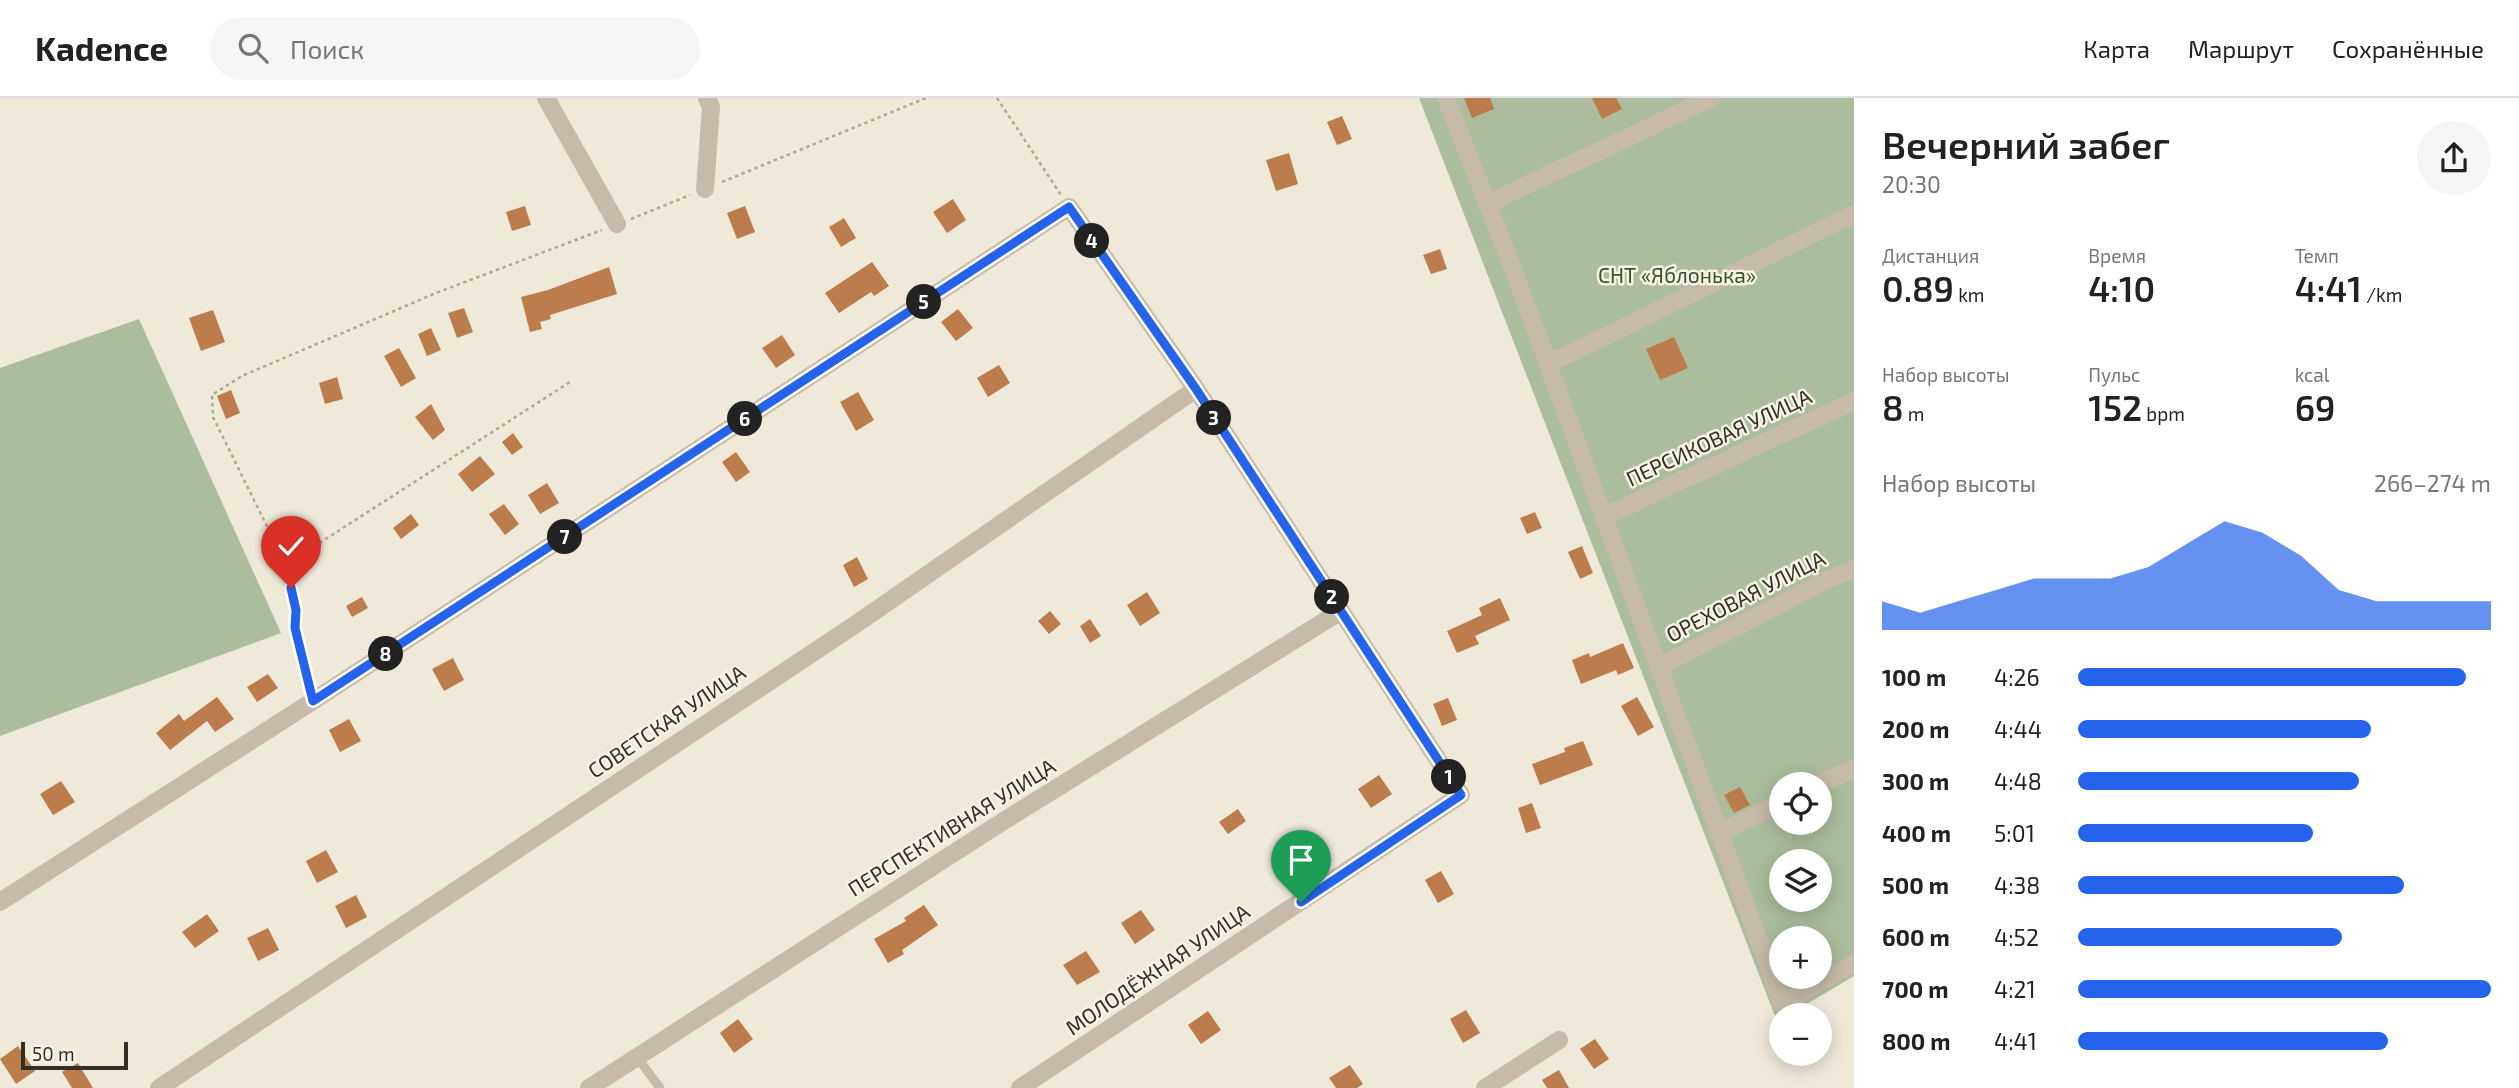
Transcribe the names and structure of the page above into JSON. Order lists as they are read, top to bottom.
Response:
{
  "streets": {
    "street": [
      "ПЕРСИКОВАЯ УЛИЦА",
      "ОРЕХОВАЯ УЛИЦА",
      "СОВЕТСКАЯ УЛИЦА",
      "ПЕРСПЕКТИВНАЯ УЛИЦА",
      "МОЛОДЁЖНАЯ УЛИЦА"
    ]
  },
  "crossings": [
    ["ПЕРСПЕКТИВНАЯ УЛИЦА", "МОЛОДЁЖНАЯ УЛИЦА"]
  ],
  "parks": ["СНТ «Яблонька»"],
  "scale_bar": "50 m",
  "page": {
    "header": "Kadence",
    "search": "Поиск",
    "nav": ["Карта", "Маршрут", "Сохранённые"],
    "heading": ["Вечерний забег", "20:30"],
    "stats": [
      ["Дистанция", "0.89 km"],
      ["Время", "4:10"],
      ["Темп", "4:41 /km"],
      ["Набор высоты", "8 m"],
      ["Пульс", "152 bpm"],
      ["kcal", "69"]
    ],
    "pins": [
      "4",
      "5",
      "3",
      "6",
      "7",
      "2",
      "8",
      "1"
    ],
    "chart": ["Набор высоты", "266–274 m"],
    "list": [
      {
        "name": "100 m",
        "note": "4:26"
      },
      {
        "name": "200 m",
        "note": "4:44"
      },
      {
        "name": "300 m",
        "note": "4:48"
      },
      {
        "name": "400 m",
        "note": "5:01"
      },
      {
        "name": "500 m",
        "note": "4:38"
      },
      {
        "name": "600 m",
        "note": "4:52"
      },
      {
        "name": "700 m",
        "note": "4:21"
      },
      {
        "name": "800 m",
        "note": "4:41"
      }
    ],
    "map_buttons": ["+", "−"],
    "scale": "50 m"
  }
}
